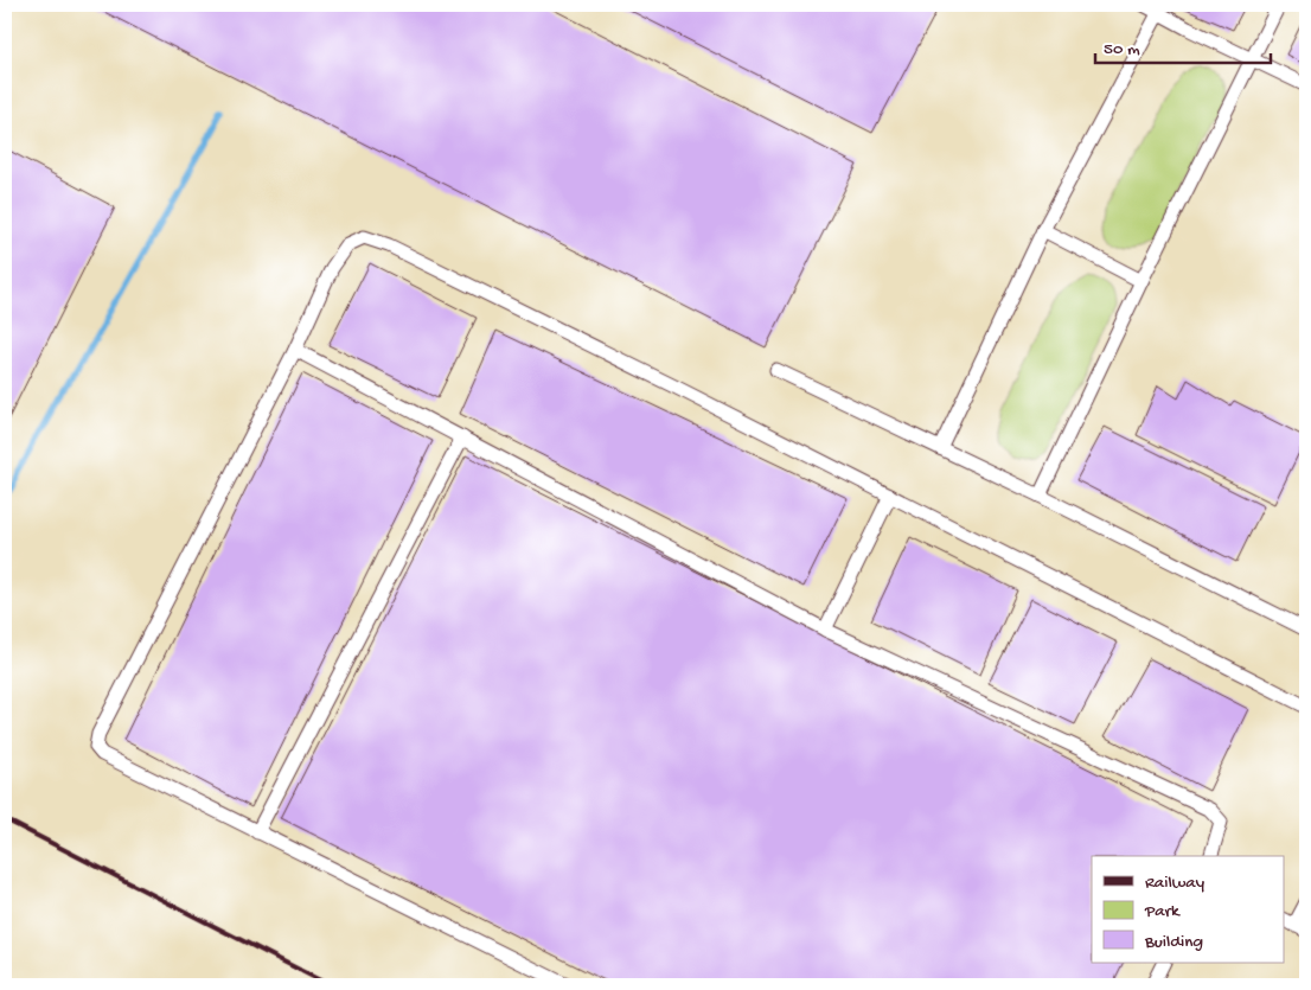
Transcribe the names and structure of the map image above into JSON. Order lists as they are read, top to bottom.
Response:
{
  "legend": ["Railway", "Park", "Building"],
  "scale_bar": "50 m"
}
